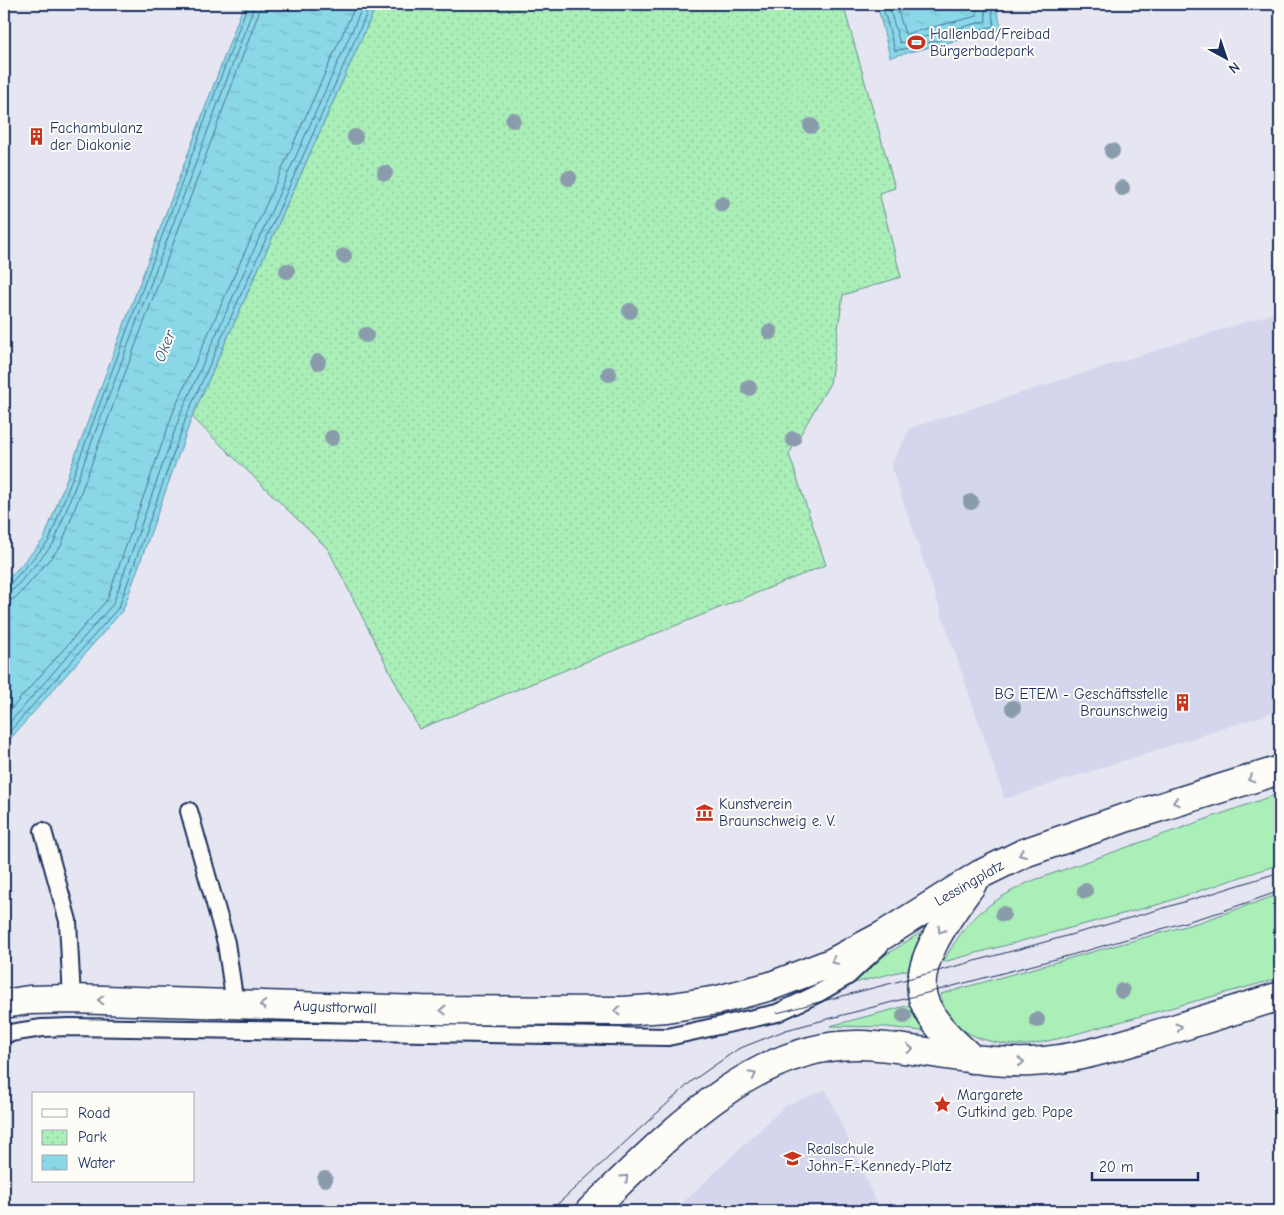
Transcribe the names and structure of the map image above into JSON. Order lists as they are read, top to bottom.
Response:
{
  "streets": {
    "main road": ["Lessingplatz", "Augusttorwall"]
  },
  "crossings": [
    ["Lessingplatz", "Augusttorwall"]
  ],
  "one_way": ["Augusttorwall"],
  "water": ["Oker"],
  "places": {
    "sports": ["Hallenbad/Freibad Bürgerbadepark"],
    "building": ["Fachambulanz der Diakonie", "BG ETEM - Geschäftsstelle Braunschweig"],
    "museum": ["Kunstverein Braunschweig e. V."],
    "place": ["Margarete Gutkind geb. Pape"],
    "school or university": ["Realschule John-F.-Kennedy-Platz"]
  },
  "legend": ["Road", "Park", "Water"],
  "scale_bar": "20 m",
  "north": "bottom right"
}
